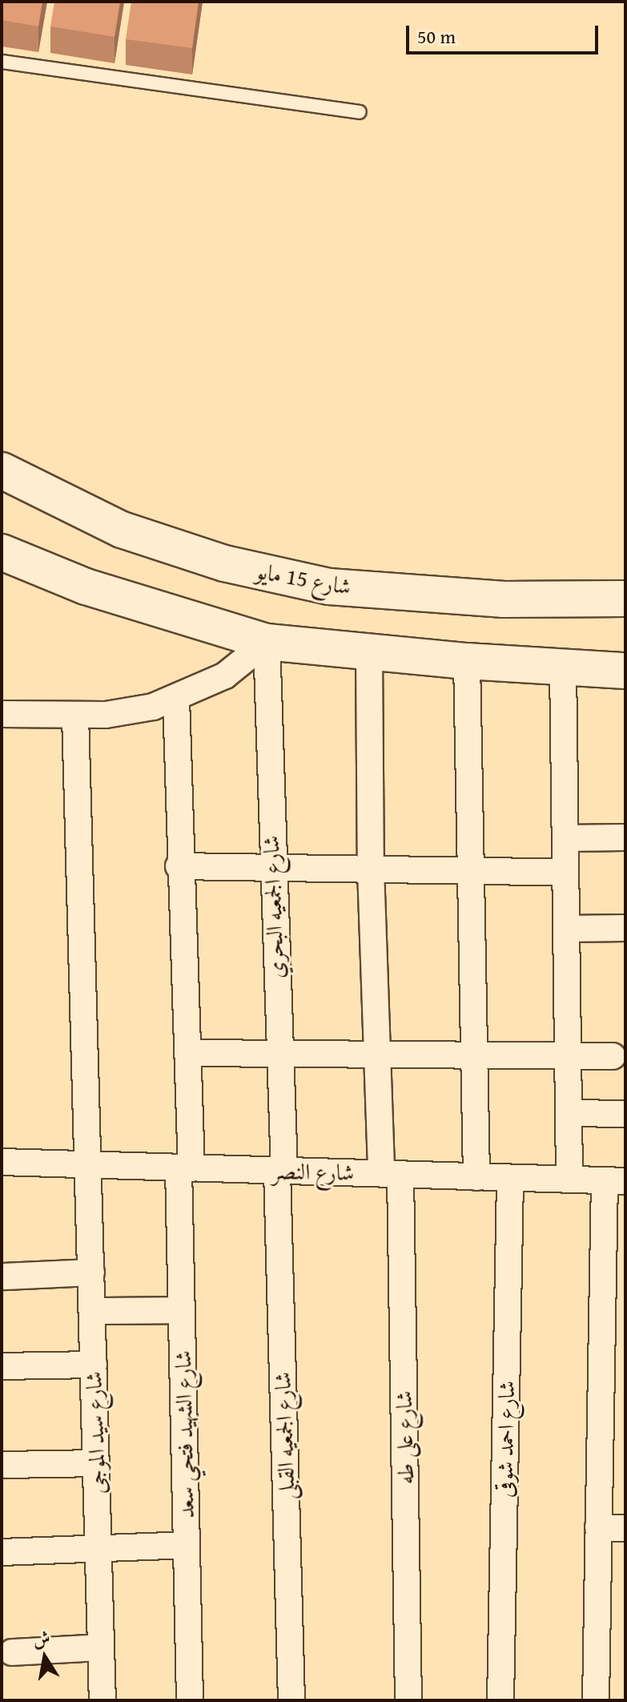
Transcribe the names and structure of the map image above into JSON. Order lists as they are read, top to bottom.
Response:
{
  "streets": {
    "main road": ["شارع 15 مايو"],
    "street": [
      "شارع الجمعيه البحري",
      "شارع النصر",
      "شارع سيد الموجى",
      "شارع الشهيد فتحي سعد",
      "شارع الجمعيه القبلى",
      "شارع على طه",
      "شارع احمد شوقى"
    ]
  },
  "crossings": [
    ["شارع الجمعيه البحري", "شارع النصر"],
    ["شارع الجمعيه البحري", "شارع الجمعيه القبلى"],
    ["شارع النصر", "شارع سيد الموجى"],
    ["شارع النصر", "شارع الشهيد فتحي سعد"],
    ["شارع النصر", "شارع الجمعيه القبلى"],
    ["شارع النصر", "شارع على طه"],
    ["شارع النصر", "شارع احمد شوقى"]
  ],
  "scale_bar": "50 m",
  "north": "top"
}
